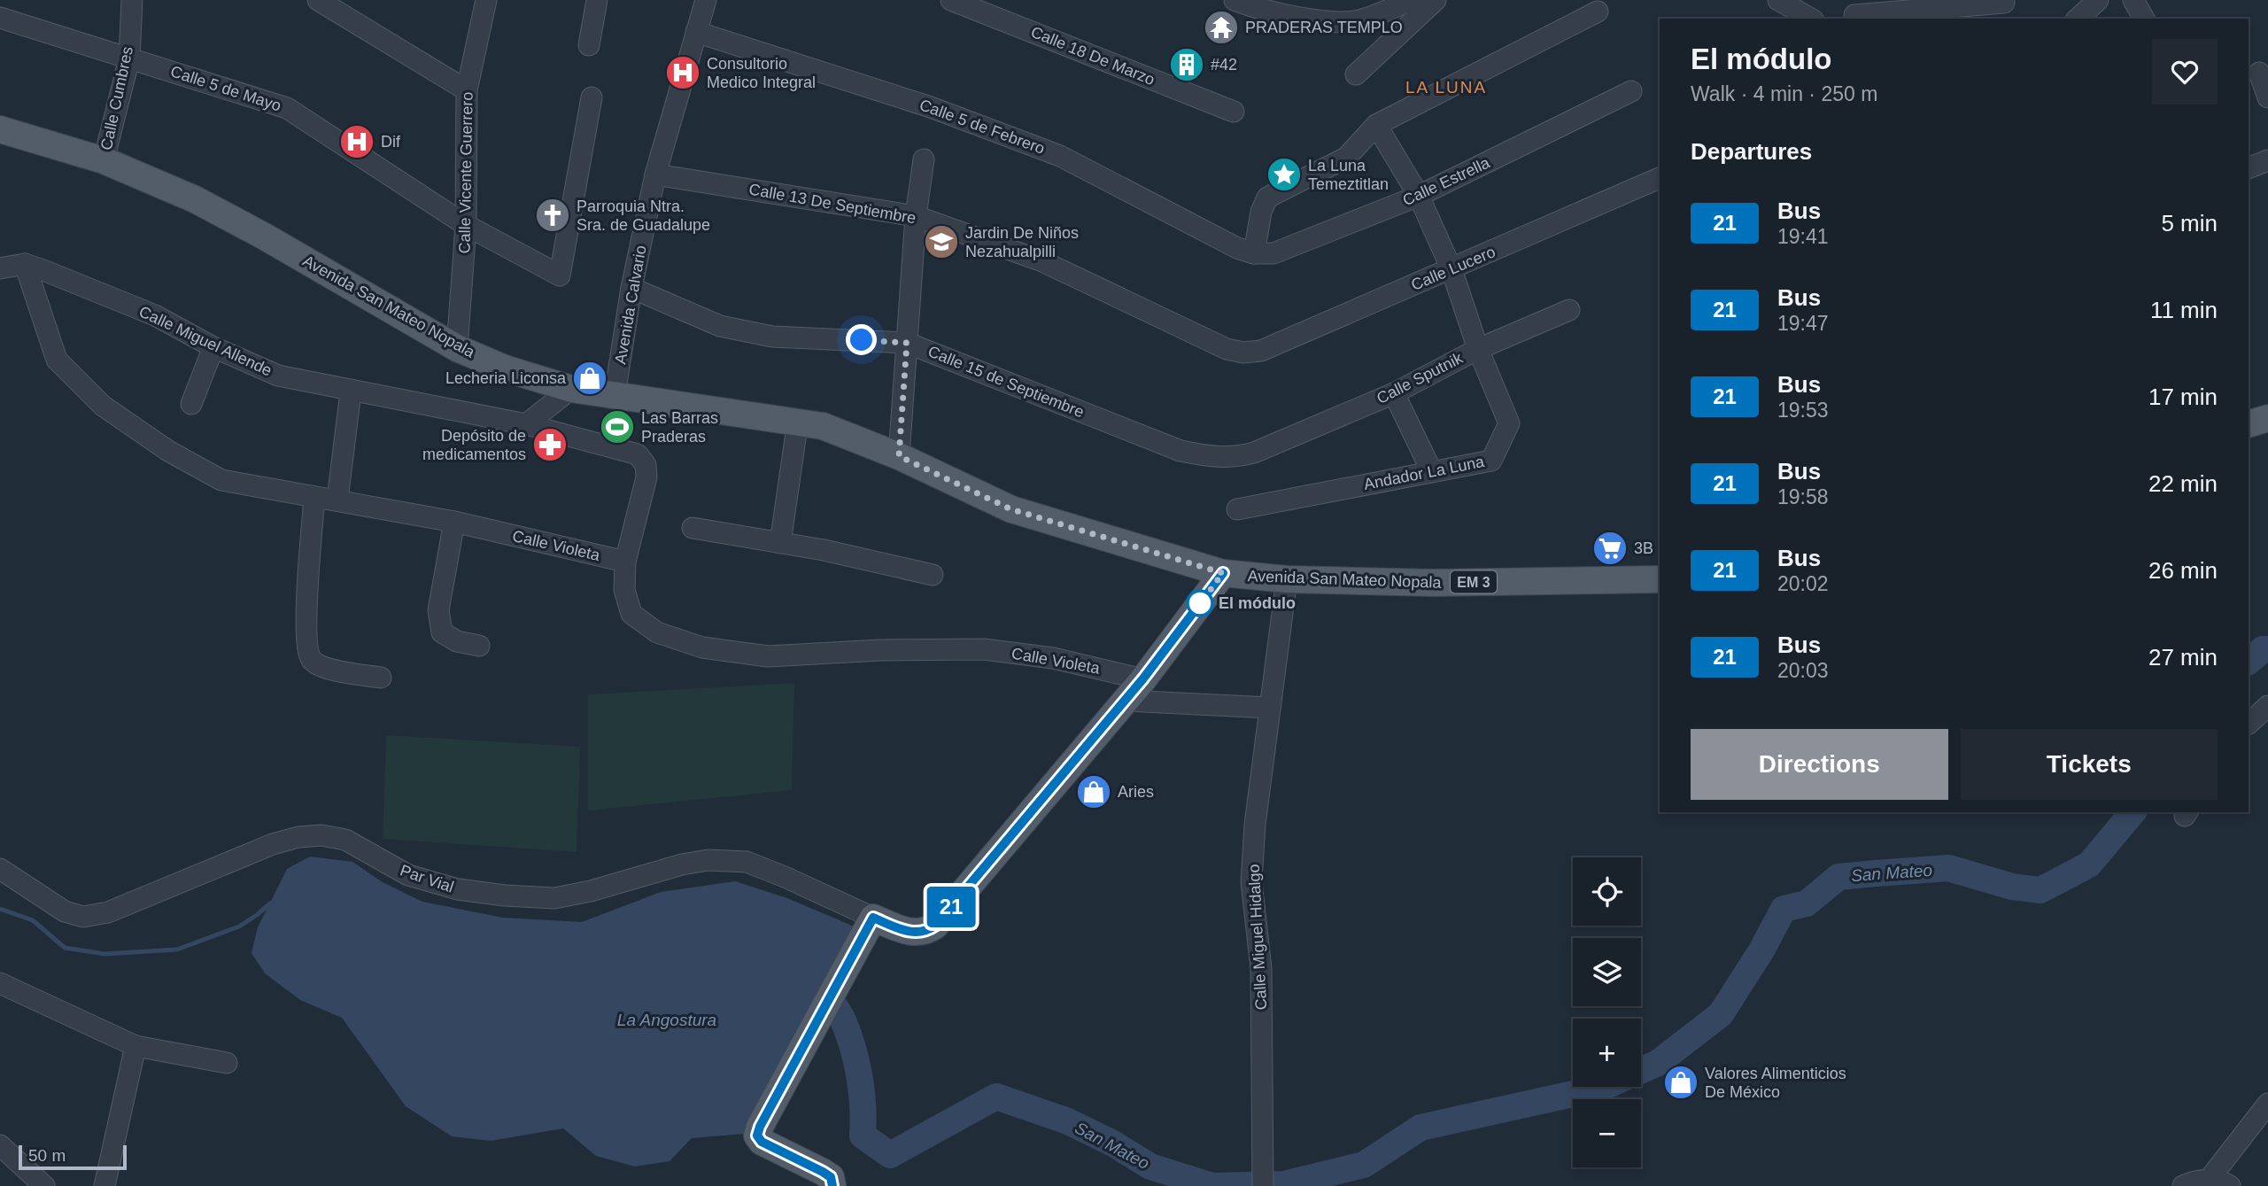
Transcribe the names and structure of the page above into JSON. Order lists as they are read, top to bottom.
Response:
{
  "streets": {
    "main road": ["Avenida San Mateo Nopala", "EM 3"],
    "street": [
      "Calle 18 De Marzo",
      "Calle 5 de Mayo",
      "Calle Cumbres",
      "Calle 5 de Febrero",
      "Calle Vicente Guerrero",
      "Calle Estrella",
      "Calle 13 De Septiembre",
      "Calle Lucero",
      "Avenida Calvario",
      "Calle Miguel Allende",
      "Calle Sputnik",
      "Calle 15 de Septiembre",
      "Andador La Luna",
      "Calle Violeta",
      "Par Vial",
      "Calle Miguel Hidalgo"
    ]
  },
  "crossings": [
    ["Calle 5 de Mayo", "Calle Cumbres"],
    ["Calle 5 de Mayo", "Calle Vicente Guerrero"],
    ["Calle Cumbres", "Avenida San Mateo Nopala"],
    ["Calle 5 de Febrero", "Calle Estrella"],
    ["Calle 5 de Febrero", "Avenida Calvario"],
    ["Calle Vicente Guerrero", "Avenida San Mateo Nopala"],
    ["Calle Estrella", "Calle Sputnik"],
    ["Calle 13 De Septiembre", "Calle Lucero"],
    ["Calle 13 De Septiembre", "Avenida Calvario"],
    ["Calle Lucero", "Calle Sputnik"],
    ["Avenida Calvario", "Avenida San Mateo Nopala"],
    ["Avenida Calvario", "Calle 15 de Septiembre"],
    ["Avenida San Mateo Nopala", "Calle Miguel Hidalgo"],
    ["Calle Miguel Allende", "Calle Violeta"],
    ["Calle Sputnik", "Calle 15 de Septiembre"],
    ["Calle Sputnik", "Andador La Luna"]
  ],
  "districts": ["LA LUNA"],
  "water": ["San Mateo", "La Angostura"],
  "places": {
    "temple": ["PRADERAS TEMPLO"],
    "building": ["#42"],
    "hospital": ["Consultorio Medico Integral", "Dif"],
    "place": ["La Luna Temeztitlan"],
    "church": ["Parroquia Ntra. Sra. de Guadalupe"],
    "school or university": ["Jardin De Niños Nezahualpilli"],
    "shop": ["Lecheria Liconsa", "Aries", "Valores Alimenticios De México"],
    "sports": ["Las Barras Praderas"],
    "pharmacy": ["Depósito de medicamentos"],
    "supermarket": ["3B"],
    "other": ["El módulo"]
  },
  "lines": ["bus line 21"],
  "scale_bar": "50 m",
  "page": {
    "on_map": "21",
    "heading": [
      ["El módulo", "Walk · 4 min · 250 m"],
      "Departures"
    ],
    "list": [
      {
        "mark": "21",
        "name": "Bus",
        "note": "19:41",
        "value": "5 min"
      },
      {
        "mark": "21",
        "name": "Bus",
        "note": "19:47",
        "value": "11 min"
      },
      {
        "mark": "21",
        "name": "Bus",
        "note": "19:53",
        "value": "17 min"
      },
      {
        "mark": "21",
        "name": "Bus",
        "note": "19:58",
        "value": "22 min"
      },
      {
        "mark": "21",
        "name": "Bus",
        "note": "20:02",
        "value": "26 min"
      },
      {
        "mark": "21",
        "name": "Bus",
        "note": "20:03",
        "value": "27 min"
      }
    ],
    "buttons": ["Directions", "Tickets"],
    "map_buttons": ["+", "−"],
    "scale": "50 m"
  }
}
